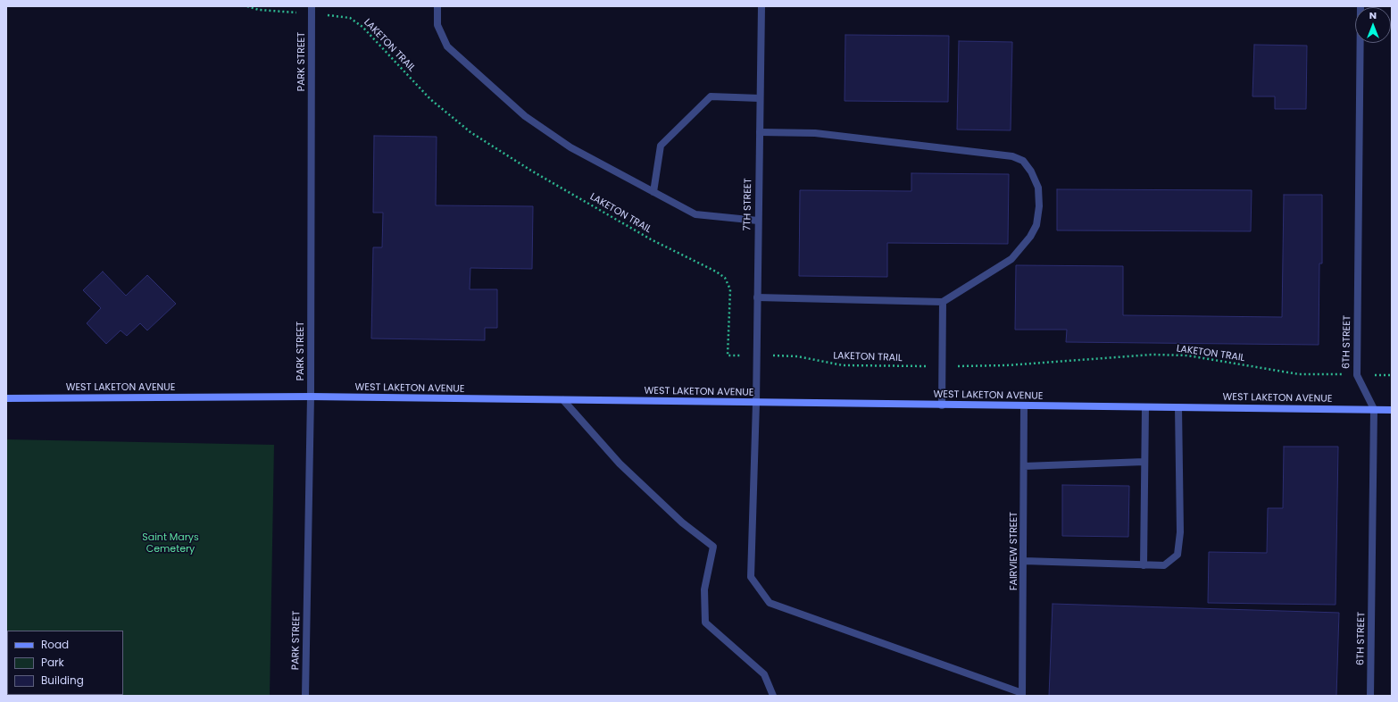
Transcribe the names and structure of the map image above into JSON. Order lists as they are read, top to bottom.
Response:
{
  "streets": {
    "main road": ["WEST LAKETON AVENUE"],
    "street": [
      "PARK STREET",
      "7TH STREET",
      "6TH STREET",
      "FAIRVIEW STREET"
    ],
    "path": ["LAKETON TRAIL"]
  },
  "crossings": [
    ["LAKETON TRAIL", "PARK STREET"],
    ["LAKETON TRAIL", "7TH STREET"],
    ["LAKETON TRAIL", "6TH STREET"],
    ["PARK STREET", "WEST LAKETON AVENUE"],
    ["7TH STREET", "WEST LAKETON AVENUE"],
    ["7TH STREET", "FAIRVIEW STREET"],
    ["6TH STREET", "WEST LAKETON AVENUE"],
    ["WEST LAKETON AVENUE", "FAIRVIEW STREET"]
  ],
  "parks": ["Saint Marys Cemetery"],
  "legend": ["Road", "Park", "Building"],
  "north": "top"
}
